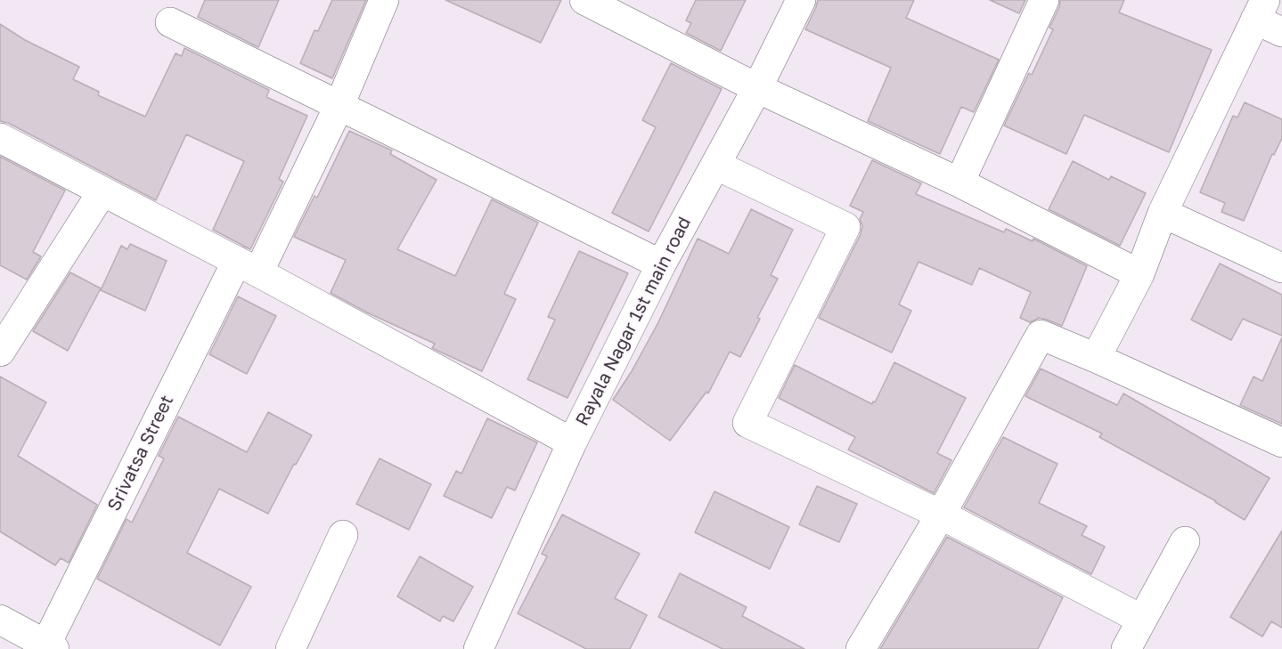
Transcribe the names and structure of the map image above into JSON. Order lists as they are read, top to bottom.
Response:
{
  "streets": {
    "street": ["Rayala Nagar 1st main road", "Srivatsa Street"]
  }
}
